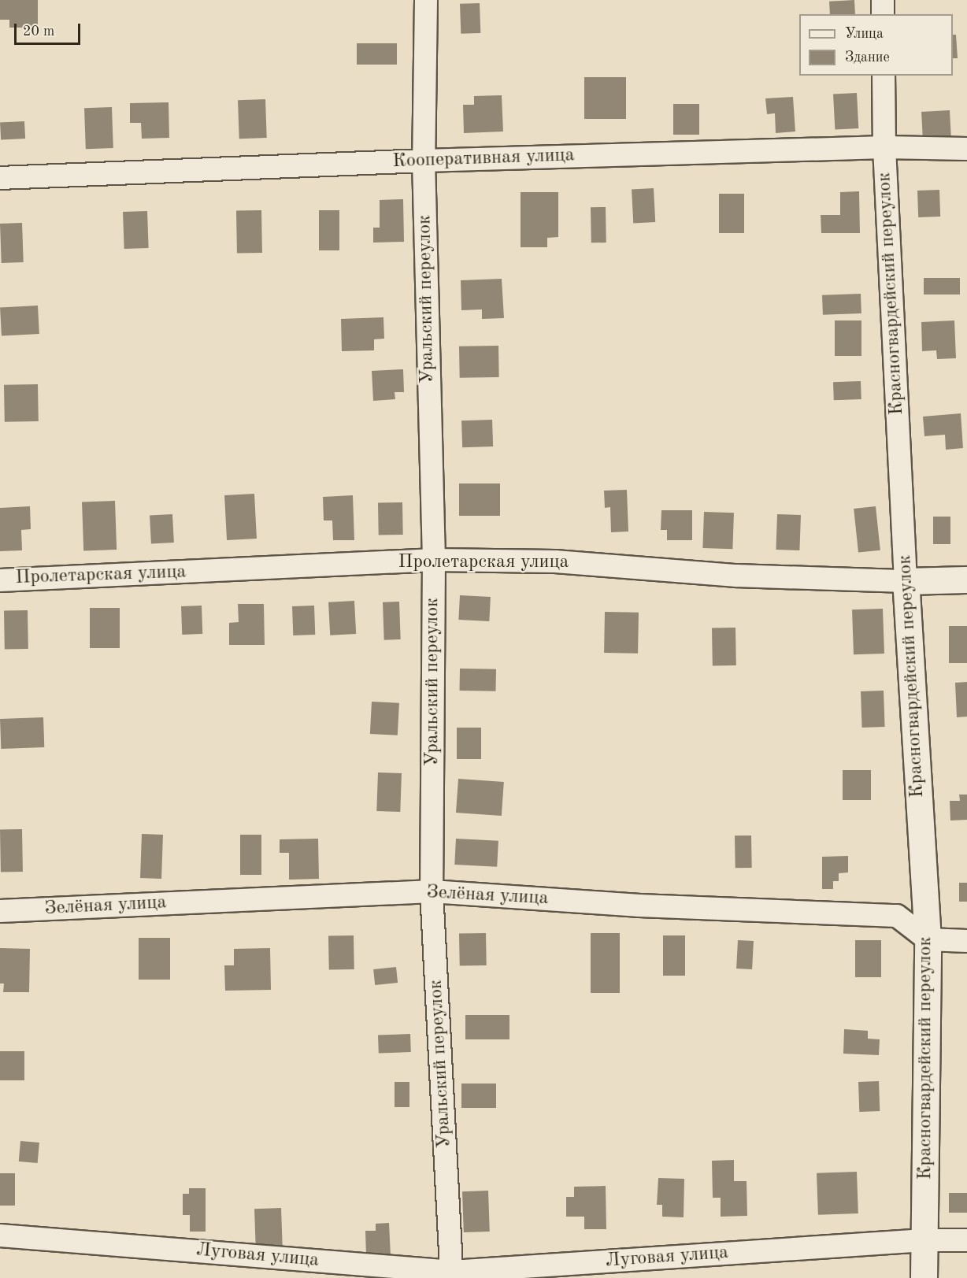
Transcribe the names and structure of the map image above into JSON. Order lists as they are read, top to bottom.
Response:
{
  "streets": {
    "street": [
      "Кооперативная улица",
      "Красногвардейский переулок",
      "Уральский переулок",
      "Пролетарская улица",
      "Зелёная улица",
      "Луговая улица"
    ]
  },
  "crossings": [
    ["Кооперативная улица", "Красногвардейский переулок"],
    ["Кооперативная улица", "Уральский переулок"],
    ["Красногвардейский переулок", "Пролетарская улица"],
    ["Красногвардейский переулок", "Зелёная улица"],
    ["Красногвардейский переулок", "Луговая улица"],
    ["Уральский переулок", "Пролетарская улица"],
    ["Уральский переулок", "Зелёная улица"],
    ["Уральский переулок", "Луговая улица"]
  ],
  "legend": ["Улица", "Здание"],
  "scale_bar": "20 m"
}
